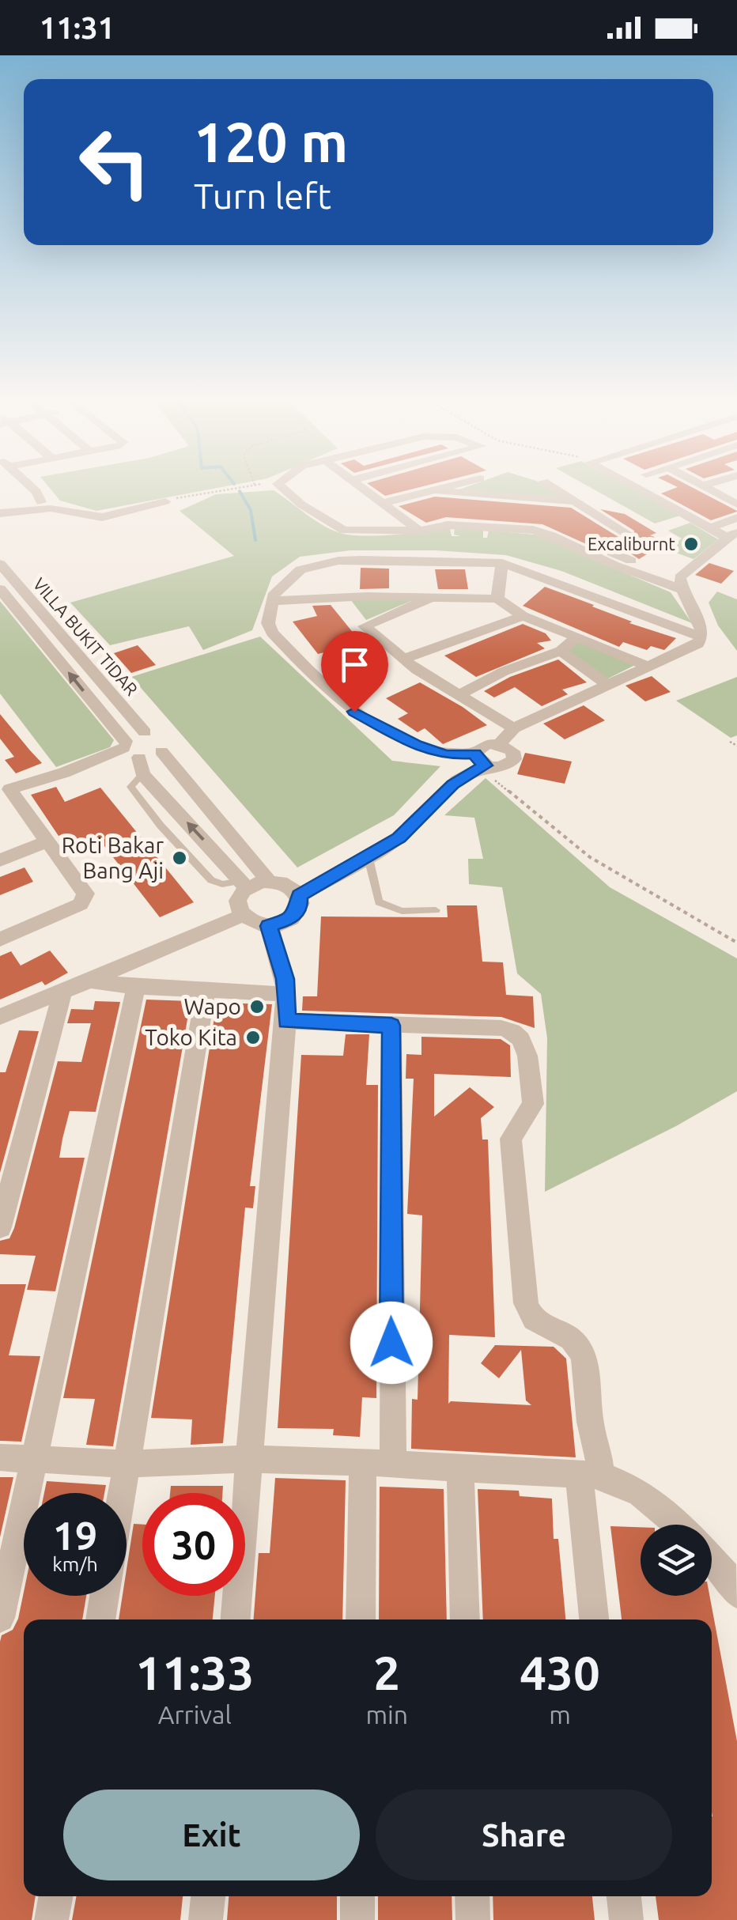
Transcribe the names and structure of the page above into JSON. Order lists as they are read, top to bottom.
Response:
{
  "streets": {
    "street": ["VILLA BUKIT TIDAR"]
  },
  "places": [
    "Excaliburnt",
    "Roti Bakar Bang Aji",
    "Wapo",
    "Toko Kita"
  ],
  "page": {
    "status": "11:31",
    "turn": ["120 m", "Turn left"],
    "speed": "19 km/h",
    "limit": "30",
    "eta": [
      "11:33",
      "Arrival",
      "2",
      "min",
      "430",
      "m"
    ],
    "buttons": ["Exit", "Share"]
  }
}
